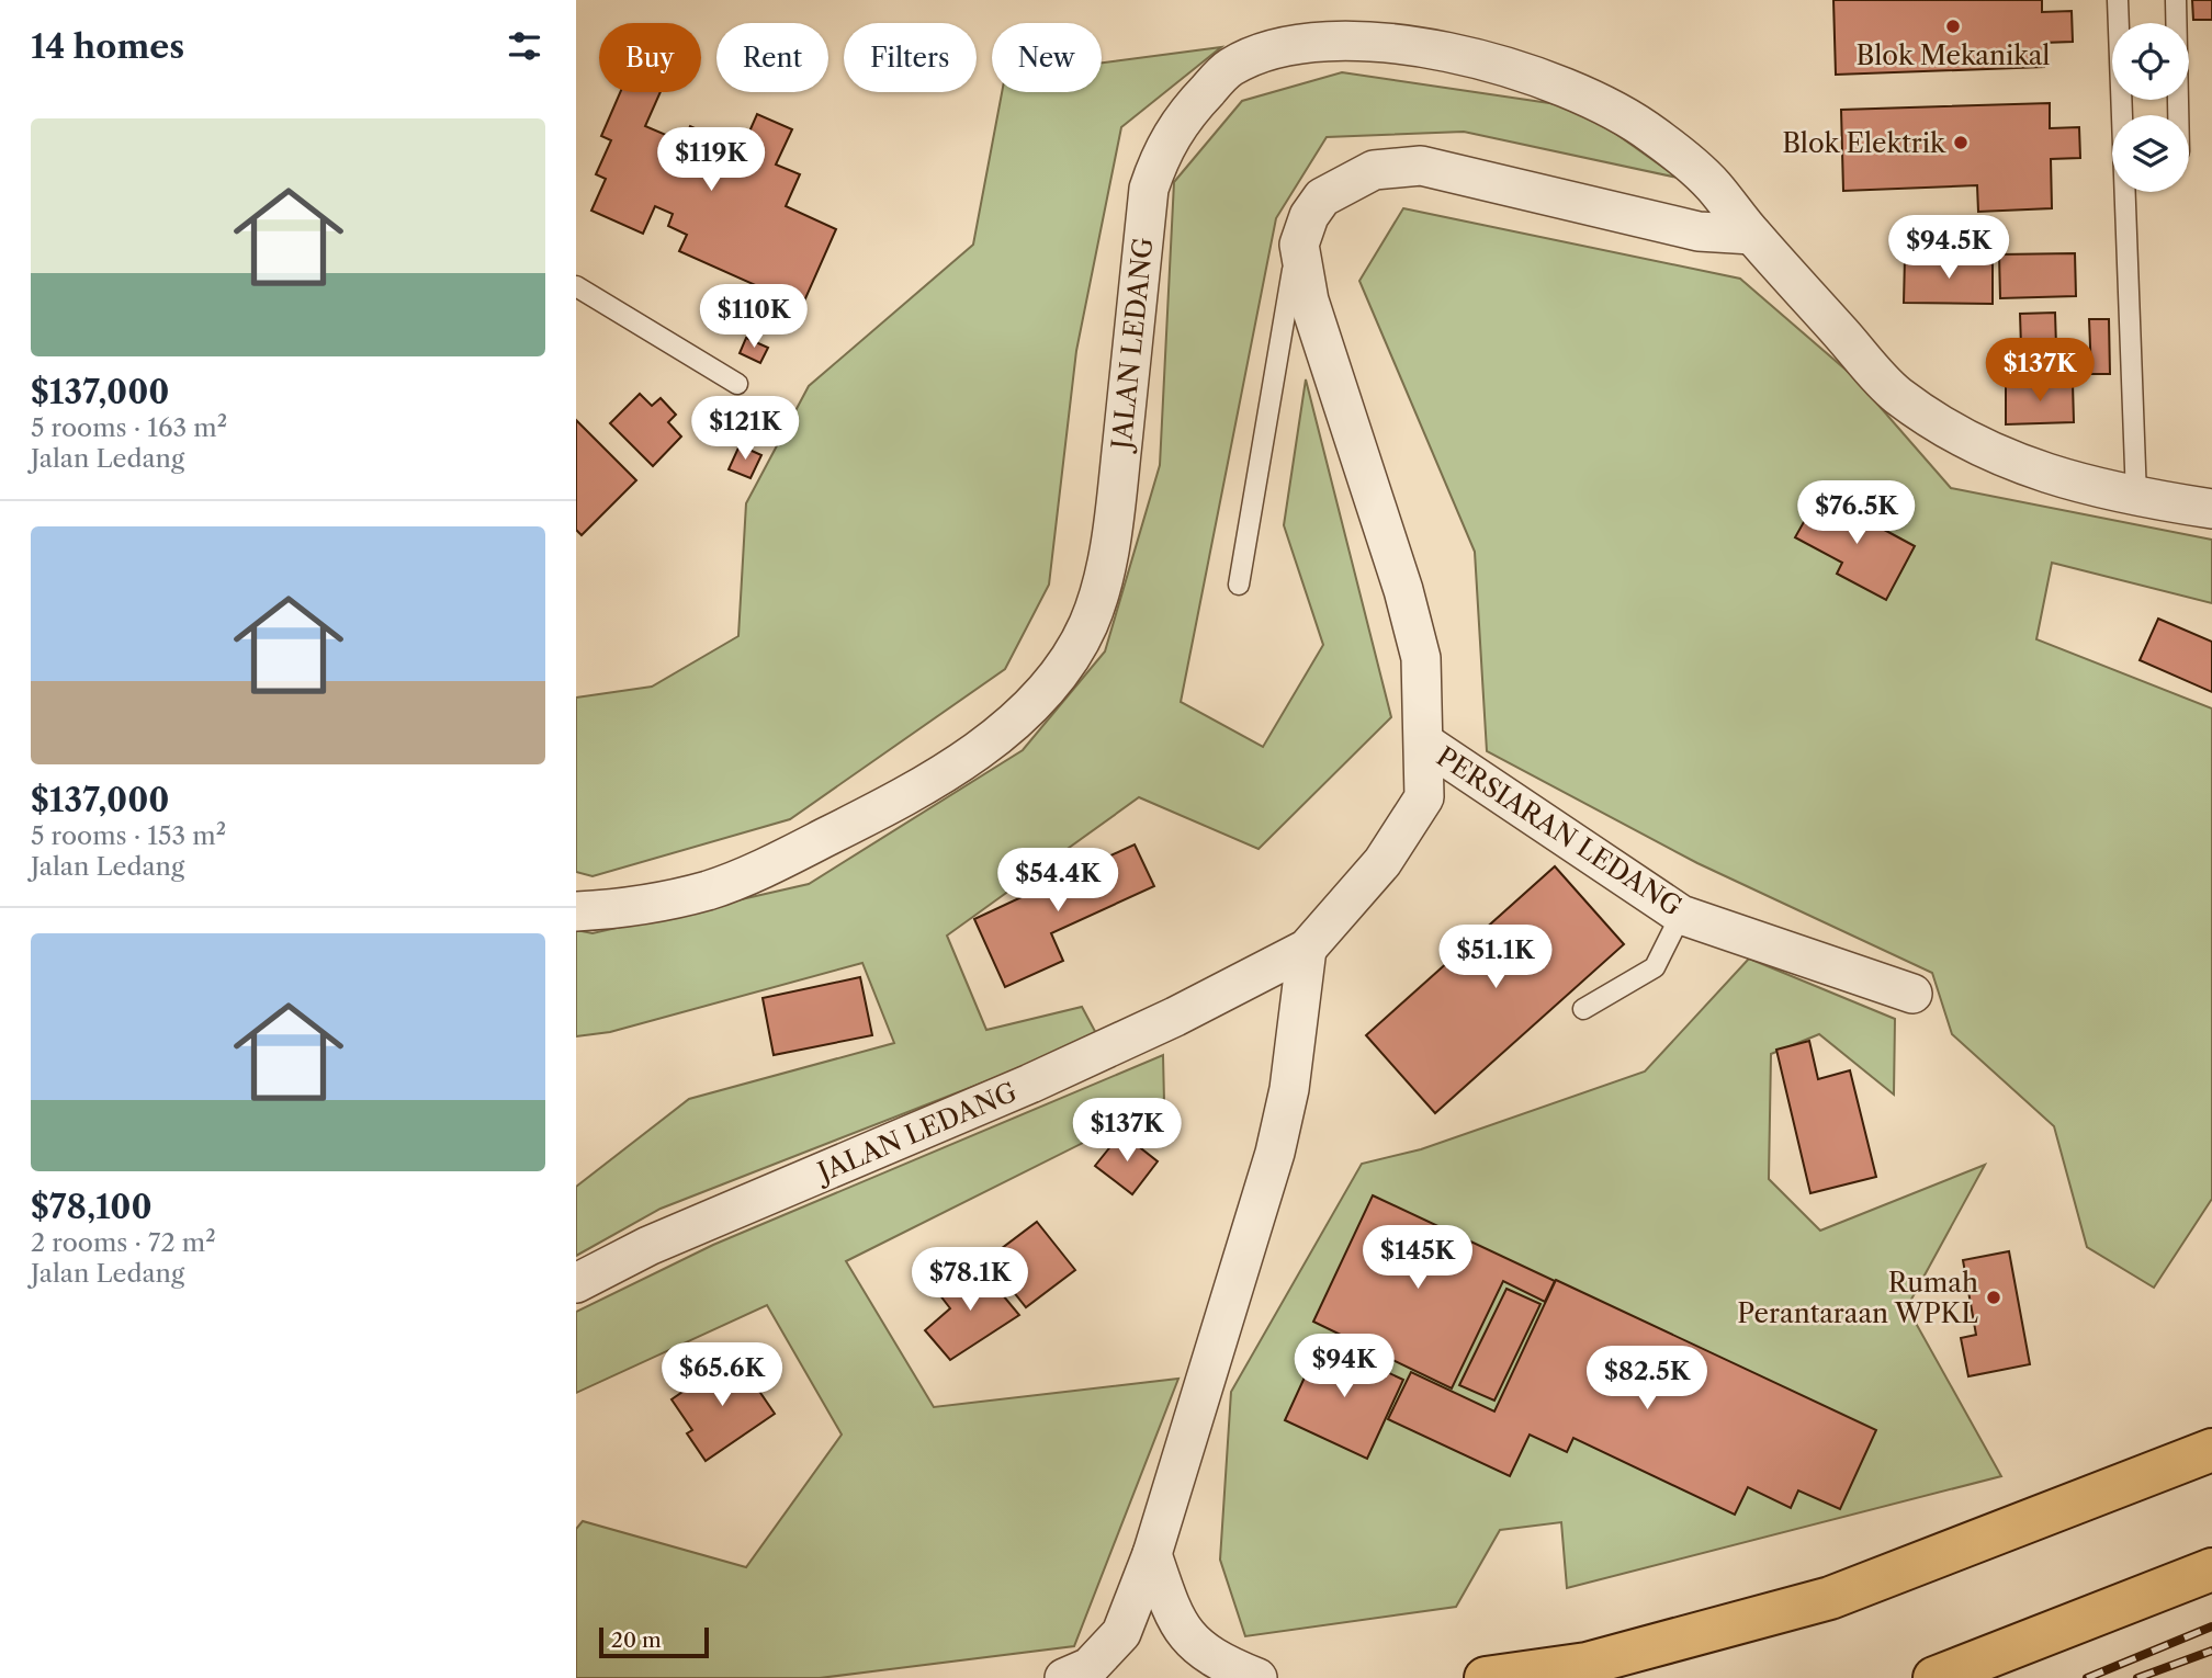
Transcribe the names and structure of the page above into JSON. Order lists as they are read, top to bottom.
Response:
{
  "streets": {
    "street": ["JALAN LEDANG", "PERSIARAN LEDANG"]
  },
  "crossings": [
    ["JALAN LEDANG", "PERSIARAN LEDANG"]
  ],
  "places": ["Blok Mekanikal", "Blok Elektrik", "Rumah Perantaraan WPKL"],
  "scale_bar": "20 m",
  "page": {
    "heading": "14 homes",
    "chip": [
      "Buy",
      "Rent",
      "Filters",
      "New"
    ],
    "list": [
      {
        "name": "$137,000",
        "note": "5 rooms · 163 m² · Jalan Ledang"
      },
      {
        "name": "$137,000",
        "note": "5 rooms · 153 m² · Jalan Ledang"
      },
      {
        "name": "$78,100",
        "note": "2 rooms · 72 m² · Jalan Ledang"
      }
    ],
    "price": [
      "$119K",
      "$94.5K",
      "$110K",
      "$137K",
      "$121K",
      "$76.5K",
      "$54.4K",
      "$51.1K",
      "$137K",
      "$145K",
      "$78.1K",
      "$94K",
      "$65.6K",
      "$82.5K"
    ],
    "scale": "20 m"
  }
}
